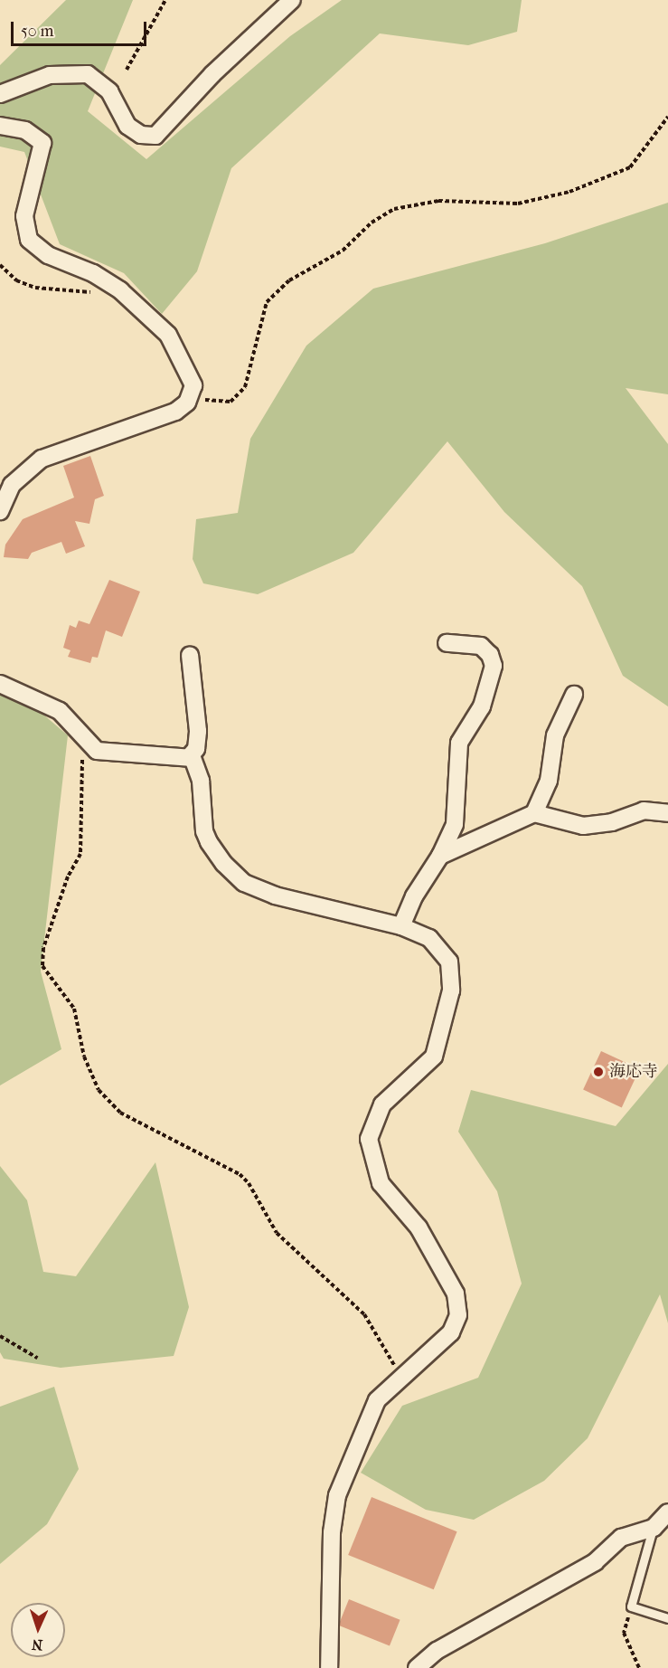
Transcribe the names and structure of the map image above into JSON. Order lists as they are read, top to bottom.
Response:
{
  "places": ["海応寺"],
  "scale_bar": "50 m",
  "north": "bottom"
}
